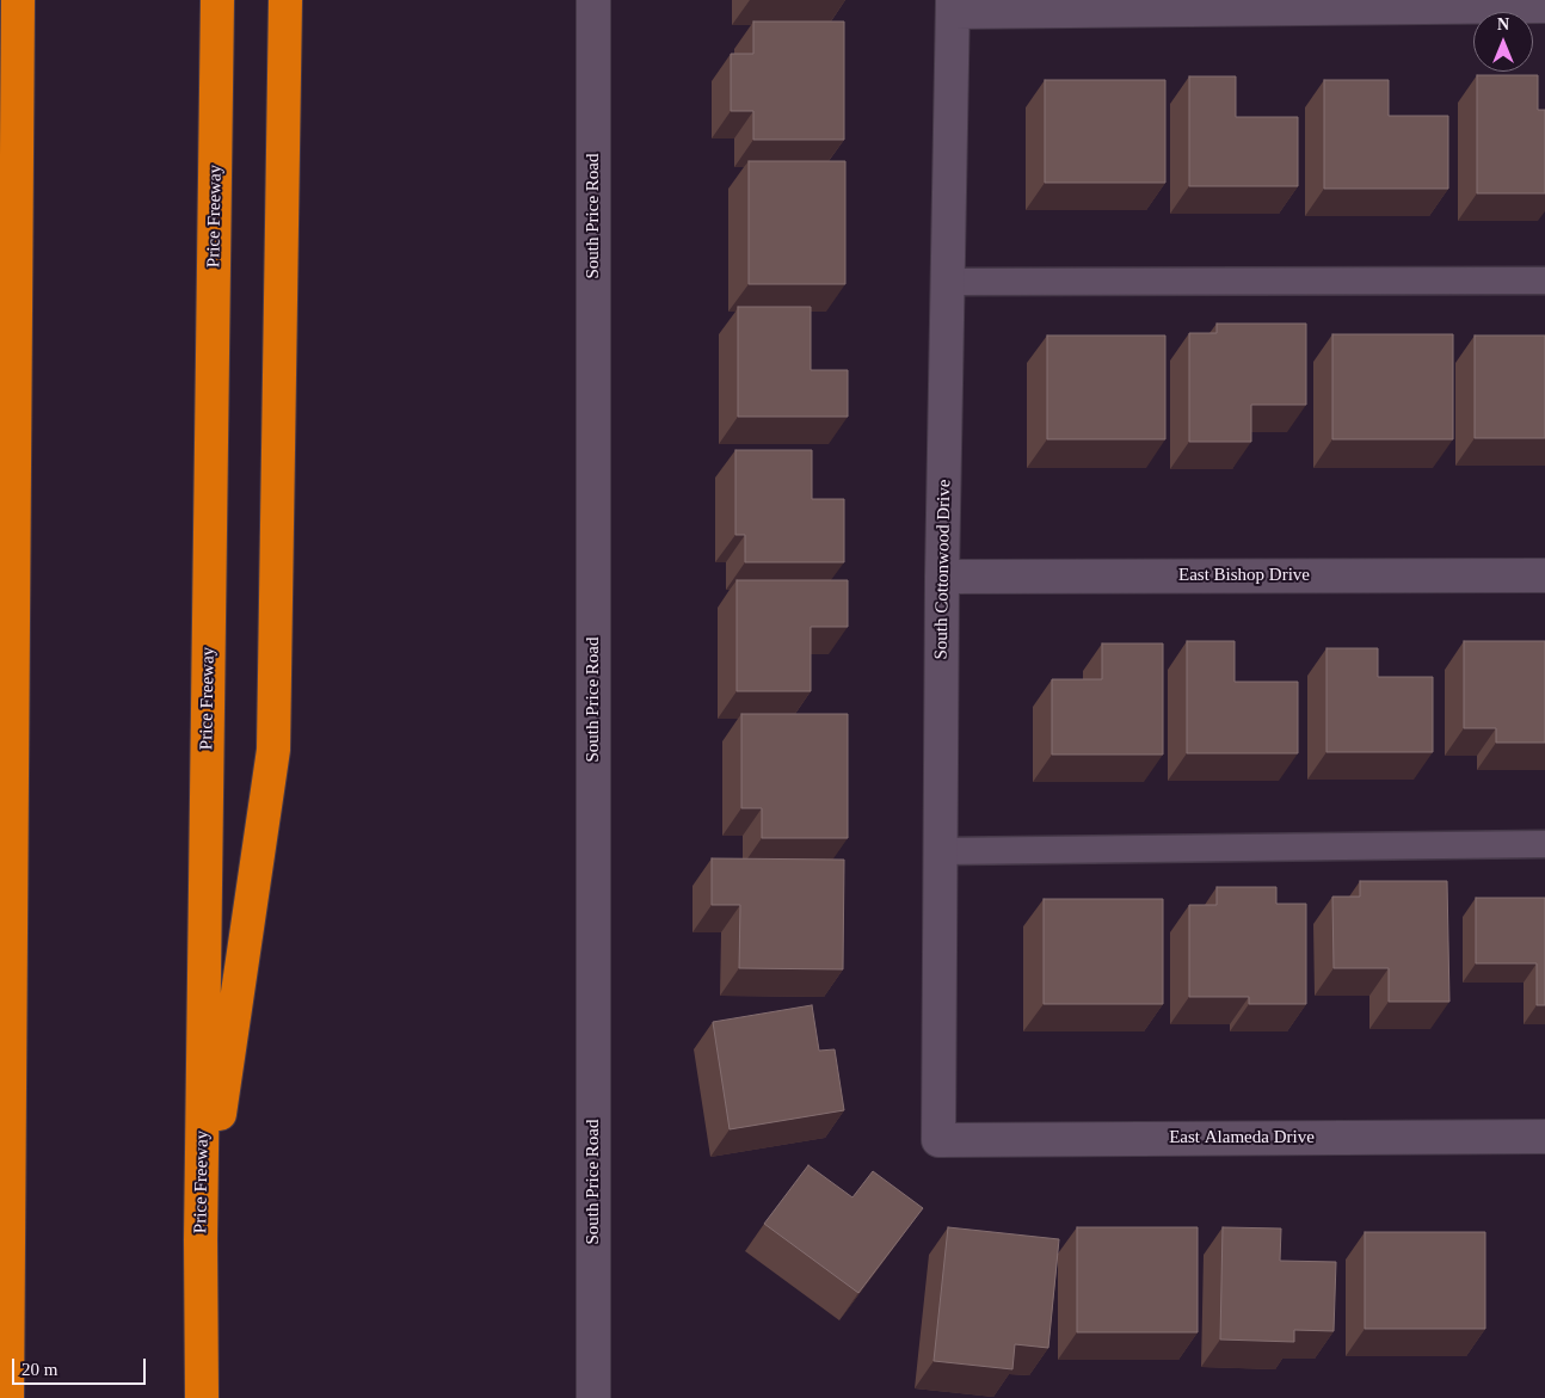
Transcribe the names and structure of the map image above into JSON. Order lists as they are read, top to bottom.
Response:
{
  "streets": {
    "highway": ["Price Freeway"],
    "street": [
      "South Price Road",
      "South Cottonwood Drive",
      "East Bishop Drive",
      "East Alameda Drive"
    ]
  },
  "crossings": [
    ["South Cottonwood Drive", "East Bishop Drive"],
    ["South Cottonwood Drive", "East Alameda Drive"]
  ],
  "scale_bar": "20 m",
  "north": "top"
}
